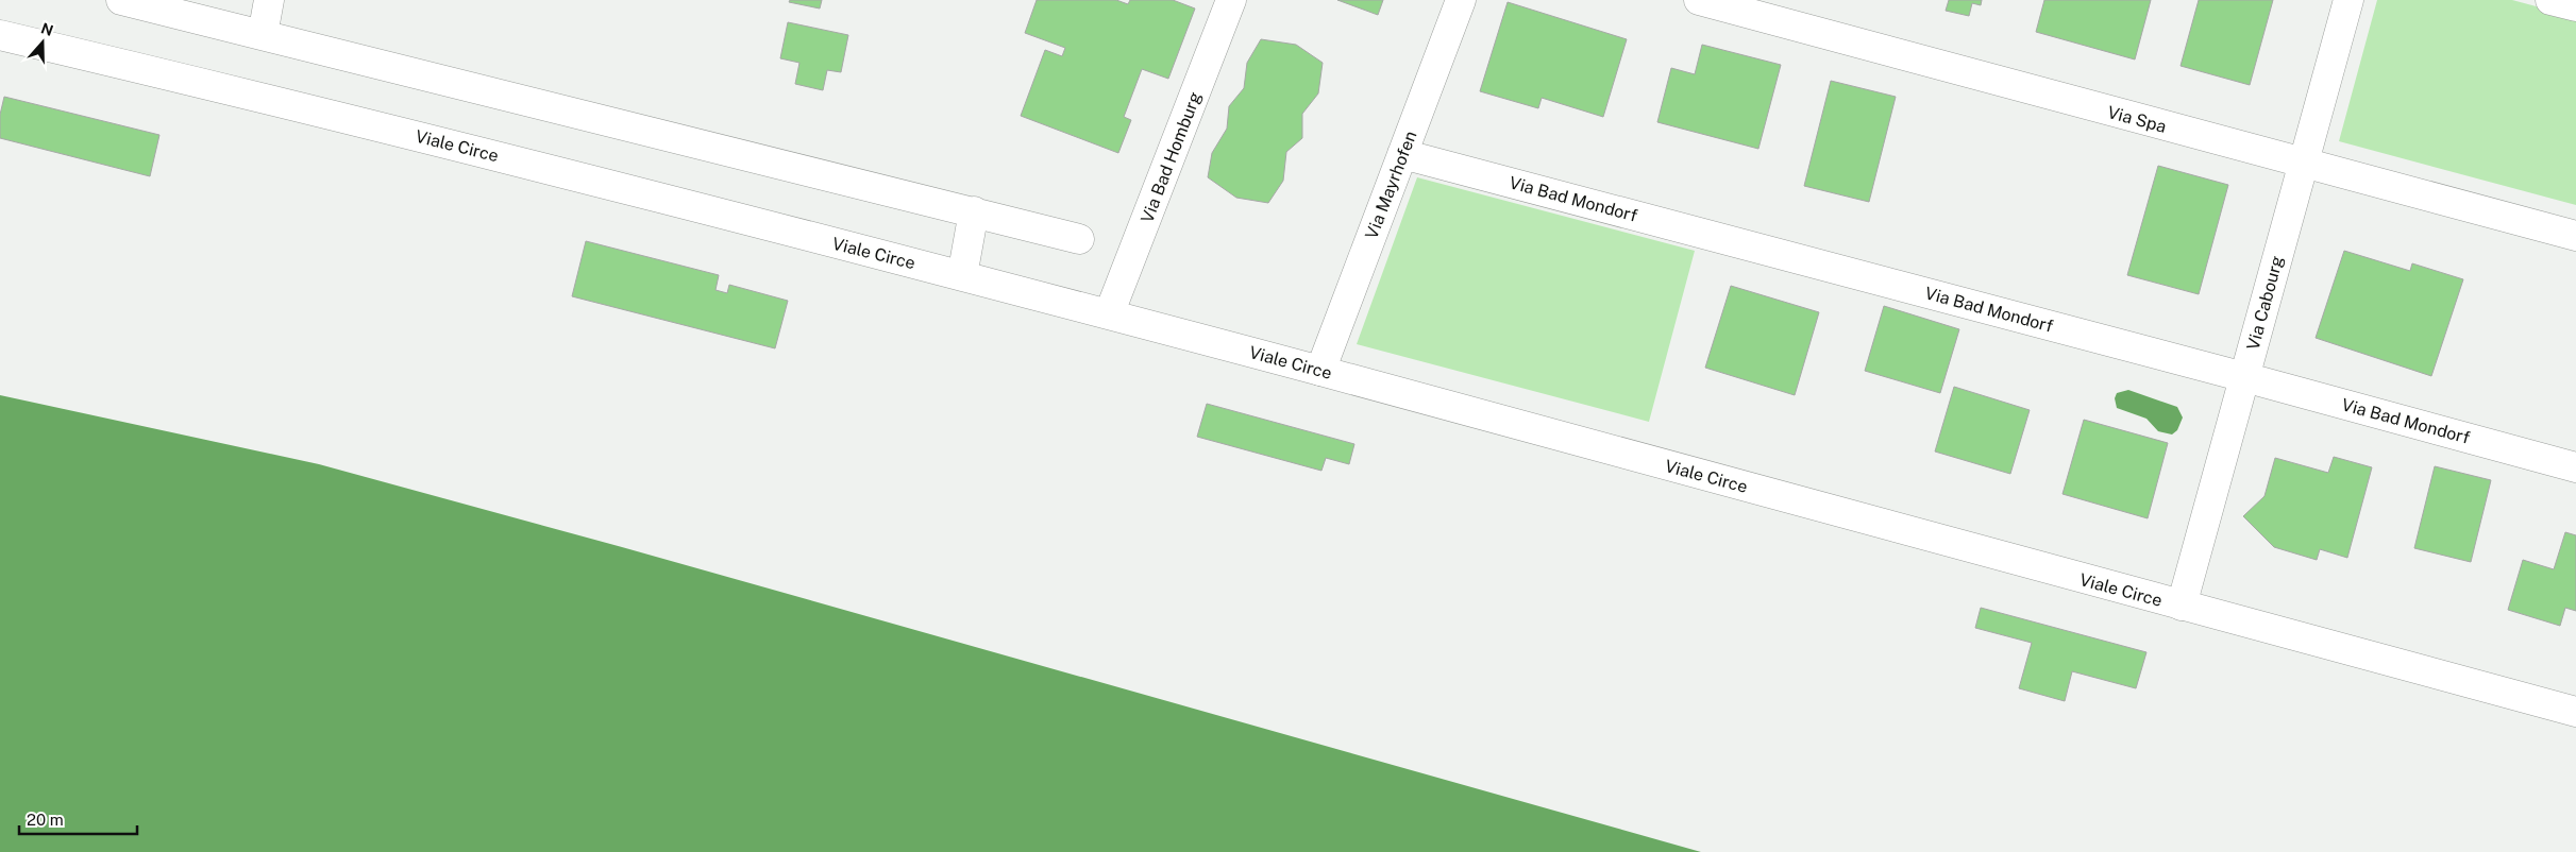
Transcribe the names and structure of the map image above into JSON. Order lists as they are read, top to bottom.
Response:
{
  "streets": {
    "street": [
      "Via Spa",
      "Viale Circe",
      "Via Bad Homburg",
      "Via Mayrhofen",
      "Via Bad Mondorf",
      "Via Cabourg"
    ]
  },
  "crossings": [
    ["Via Spa", "Via Cabourg"],
    ["Viale Circe", "Via Bad Homburg"],
    ["Viale Circe", "Via Mayrhofen"],
    ["Viale Circe", "Via Cabourg"],
    ["Via Mayrhofen", "Via Bad Mondorf"],
    ["Via Bad Mondorf", "Via Cabourg"]
  ],
  "scale_bar": "20 m",
  "north": "top"
}
